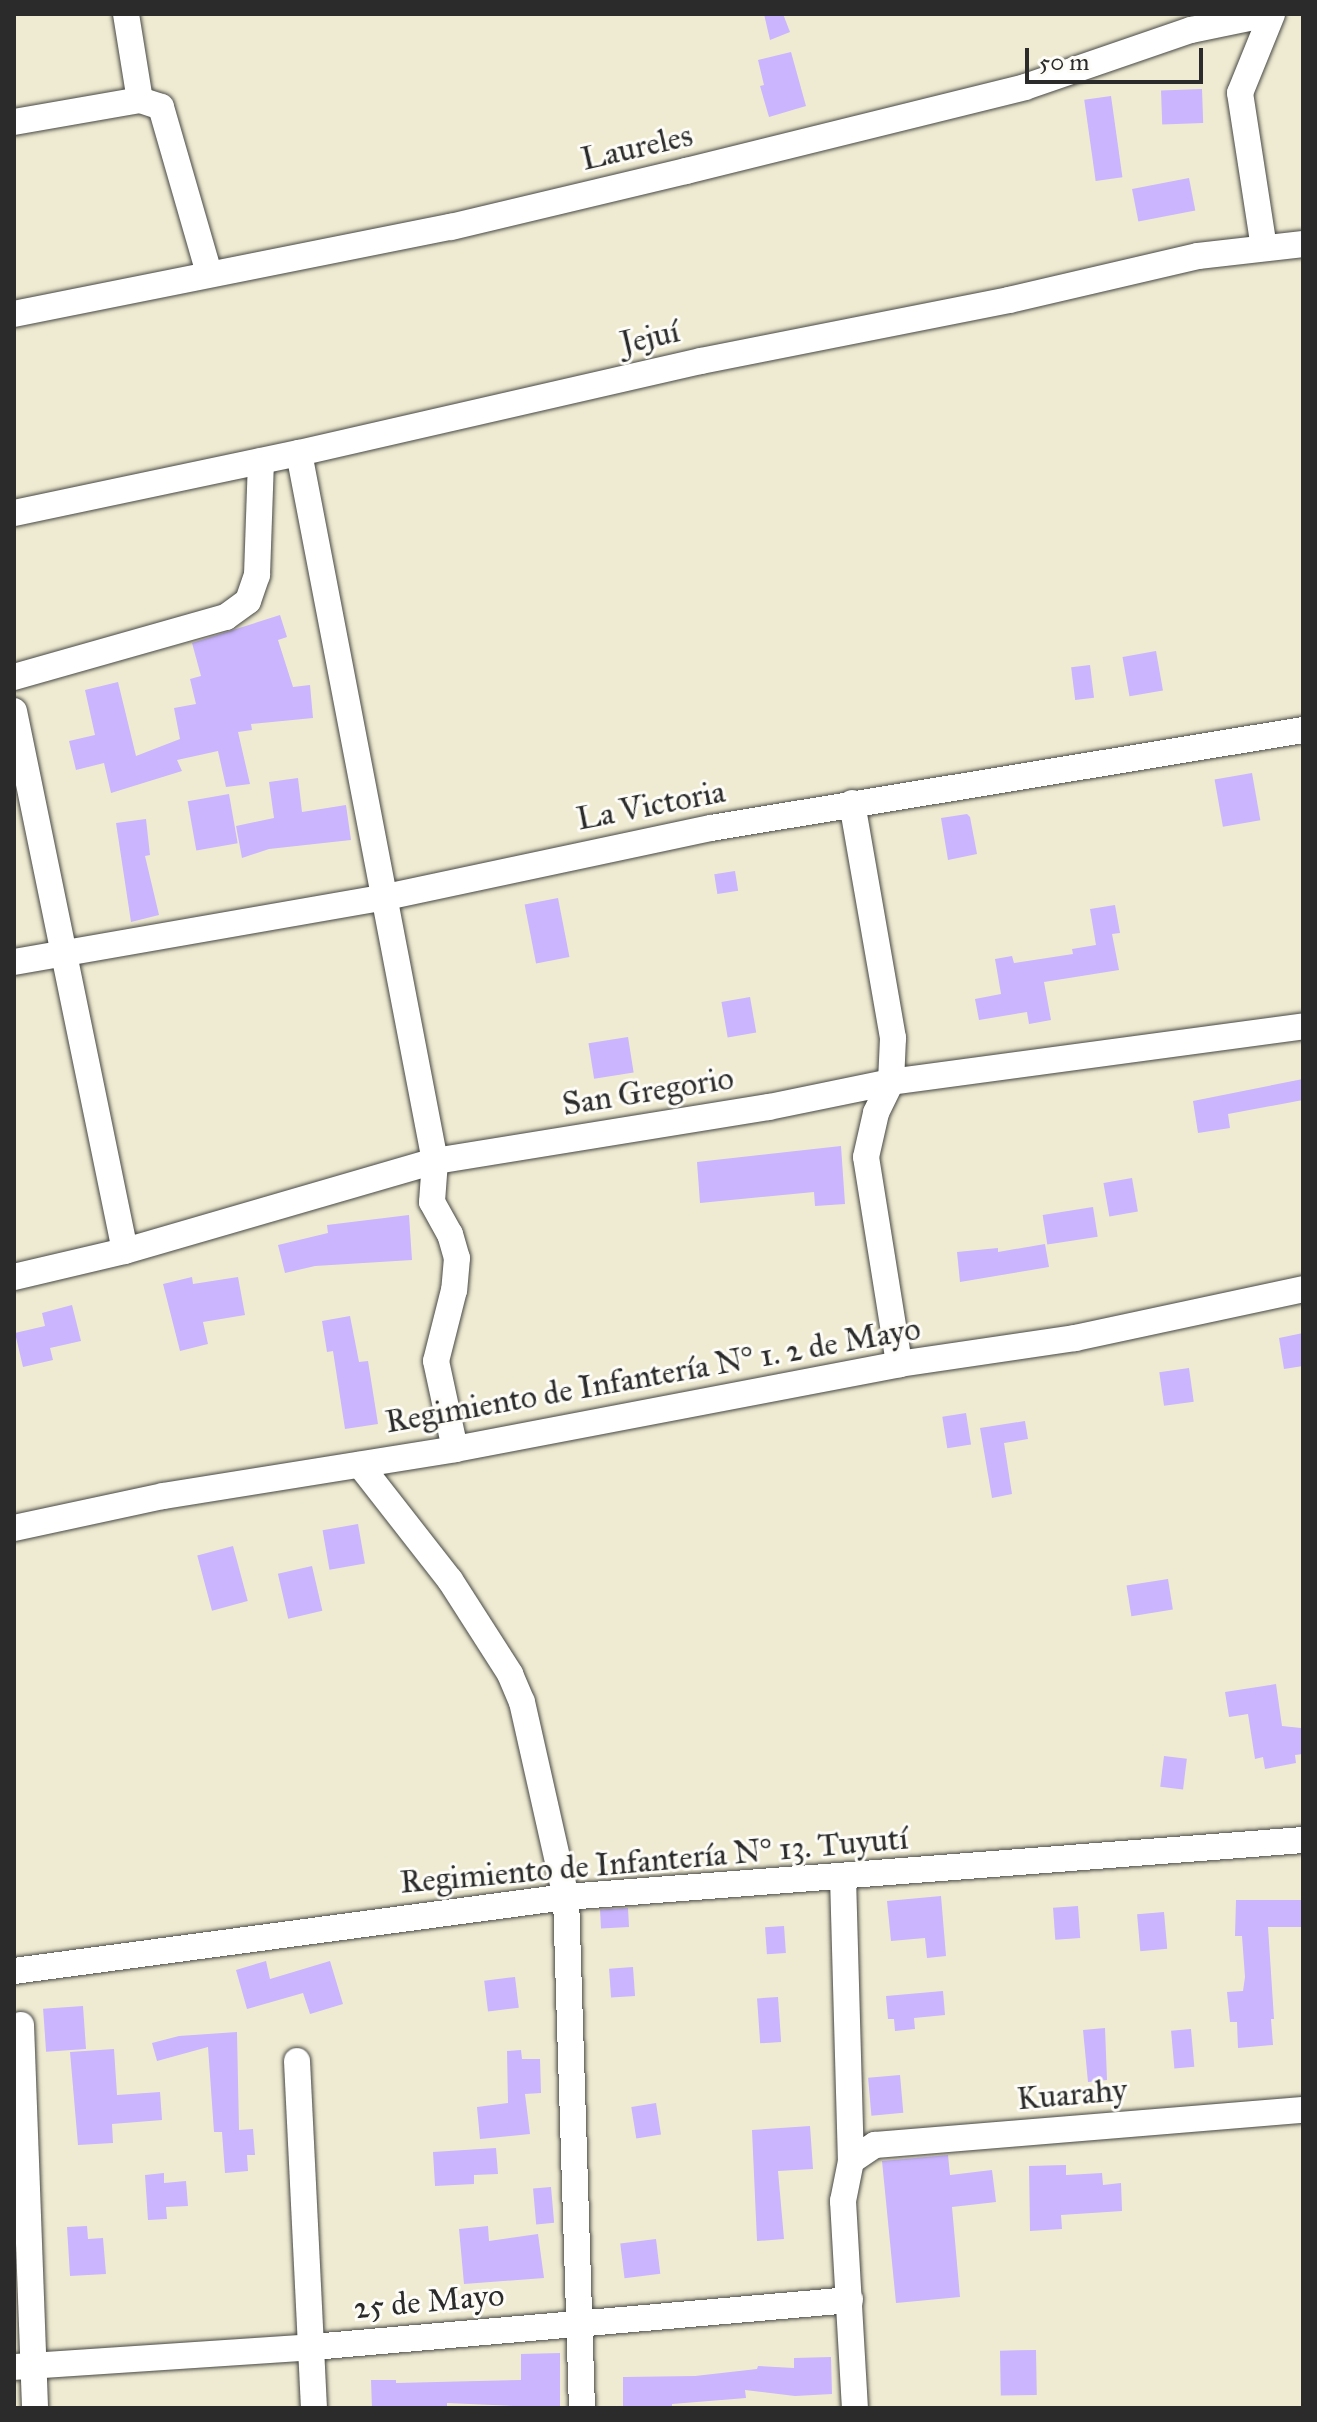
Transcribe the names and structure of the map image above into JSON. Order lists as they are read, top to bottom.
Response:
{
  "streets": {
    "street": [
      "Laureles",
      "Jejuí",
      "La Victoria",
      "San Gregorio",
      "Regimiento de Infantería N° 1. 2 de Mayo",
      "Regimiento de Infantería N° 13. Tuyutí",
      "Kuarahy",
      "25 de Mayo"
    ]
  },
  "scale_bar": "50 m"
}
